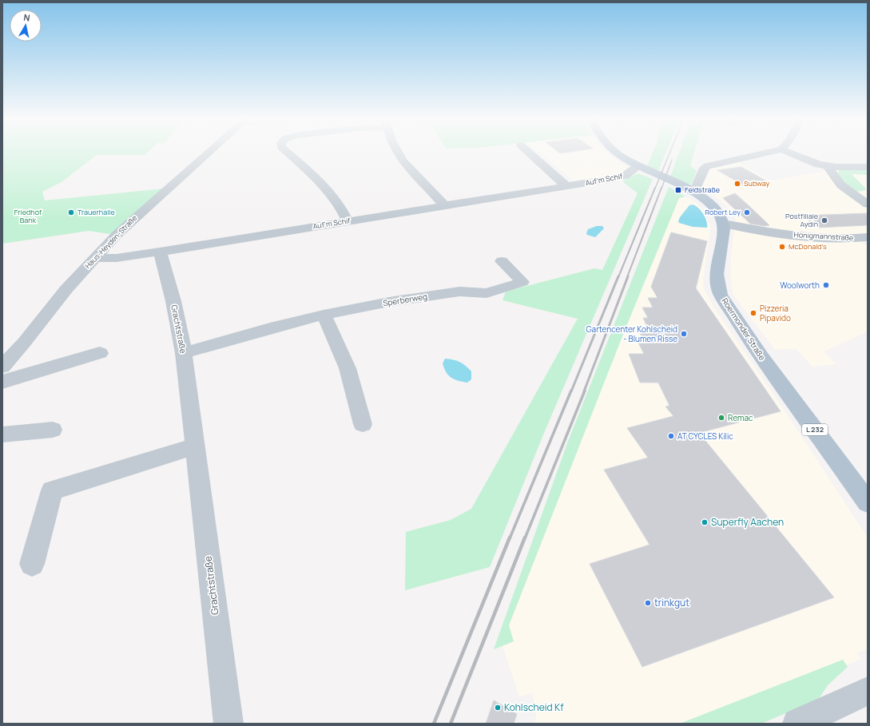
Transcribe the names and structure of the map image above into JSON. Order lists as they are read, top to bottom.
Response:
{
  "streets": {
    "main road": ["Roermonder Straße", "L 232"],
    "street": [
      "Auf'm Schif",
      "Honigmannstraße",
      "Haus-Heyden-Straße",
      "Sperberweg",
      "Grachtstraße"
    ]
  },
  "crossings": [
    ["Auf'm Schif", "Haus-Heyden-Straße"],
    ["Auf'm Schif", "Grachtstraße"],
    ["Honigmannstraße", "Roermonder Straße"],
    ["Sperberweg", "Grachtstraße"]
  ],
  "parks": ["Friedhof Bank"],
  "places": {
    "other": [
      "Subway",
      "Trauerhalle",
      "Robert Ley",
      "Postfiliale Aydin",
      "McDonald's",
      "Woolworth",
      "Pizzeria Pipavido",
      "Gartencenter Kohlscheid - Blumen Risse",
      "Remac",
      "AT CYCLES Kilic",
      "Superfly Aachen",
      "trinkgut",
      "Kohlscheid Kf"
    ],
    "transit": ["Feldstraße"]
  },
  "north": "top"
}
